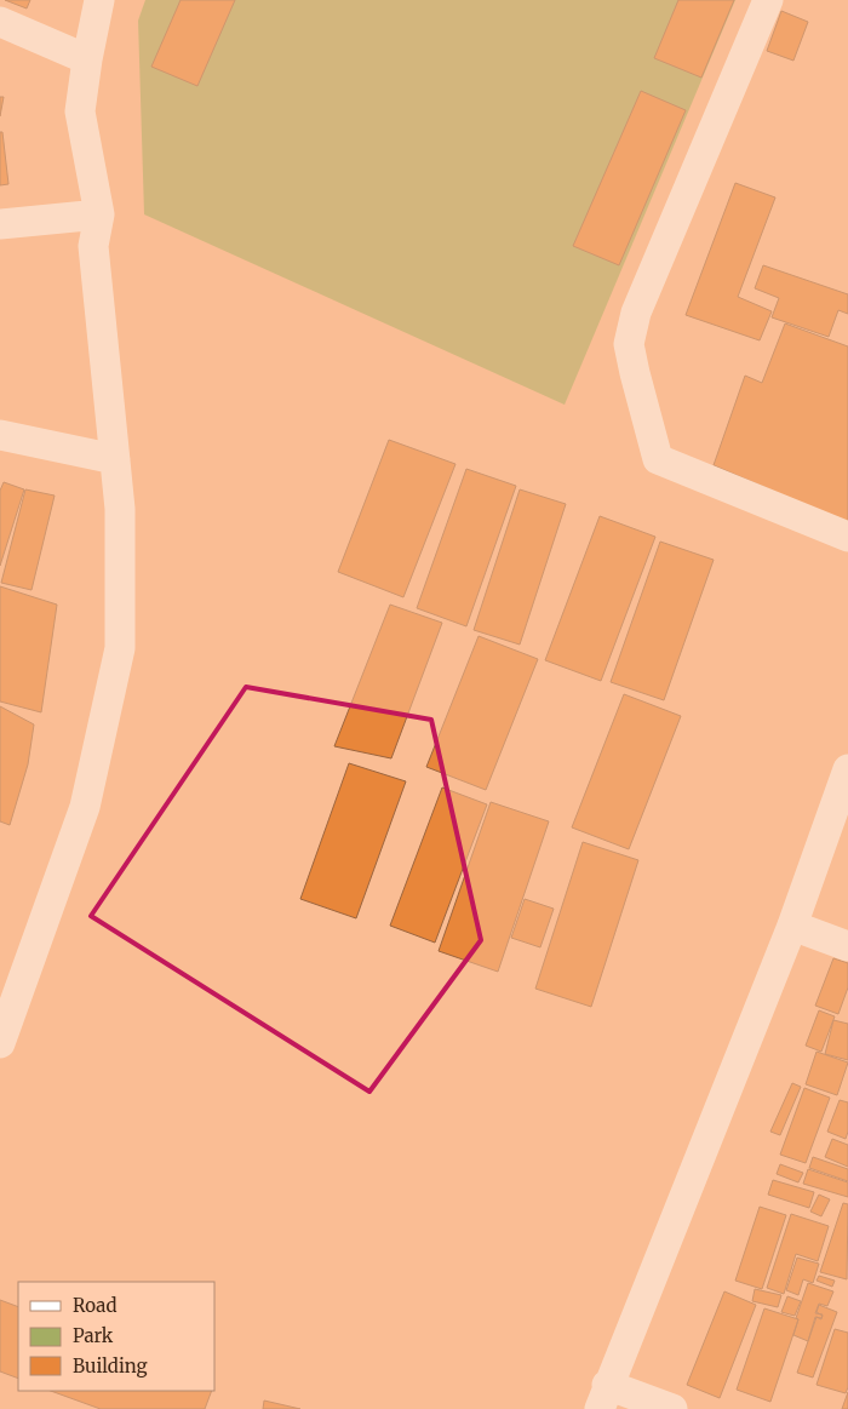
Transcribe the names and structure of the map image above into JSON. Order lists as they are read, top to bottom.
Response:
{
  "legend": ["Road", "Park", "Building"]
}
